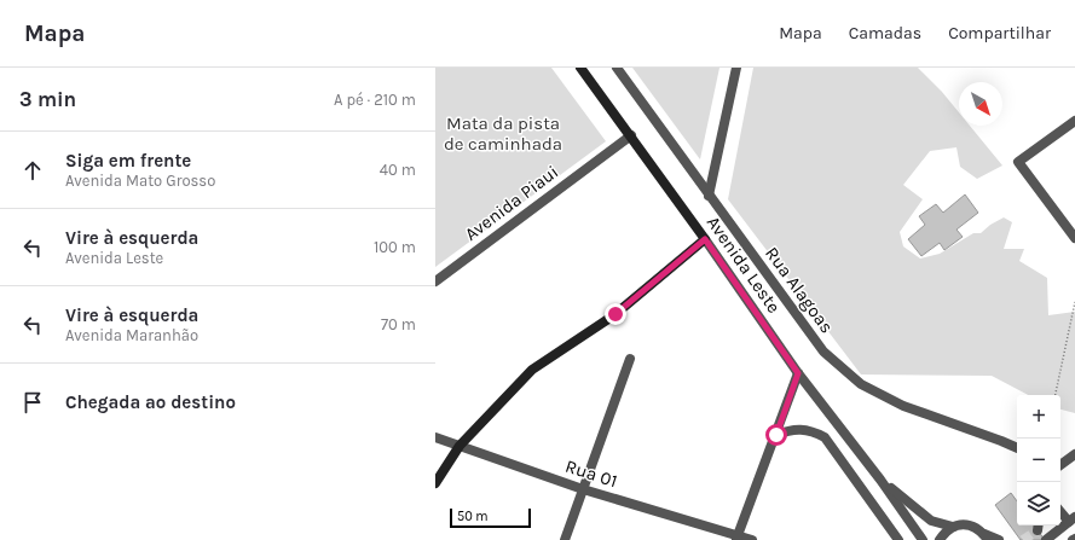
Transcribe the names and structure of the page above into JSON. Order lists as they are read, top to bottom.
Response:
{
  "streets": {
    "street": [
      "Avenida Piaui",
      "Avenida Leste",
      "Rua Alagoas",
      "Rua 01"
    ]
  },
  "crossings": [
    ["Avenida Piaui", "Avenida Leste"]
  ],
  "parks": ["Mata da pista de caminhada"],
  "scale_bar": "50 m",
  "north": "bottom right",
  "page": {
    "header": "Mapa",
    "nav": ["Mapa", "Camadas", "Compartilhar"],
    "heading": ["3 min", "A pé · 210 m"],
    "list": [
      ["Siga em frente", "Avenida Mato Grosso", "40 m"],
      ["Vire à esquerda", "Avenida Leste", "100 m"],
      ["Vire à esquerda", "Avenida Maranhão", "70 m"],
      "Chegada ao destino"
    ],
    "map_buttons": ["+", "−"],
    "scale": "50 m"
  }
}
